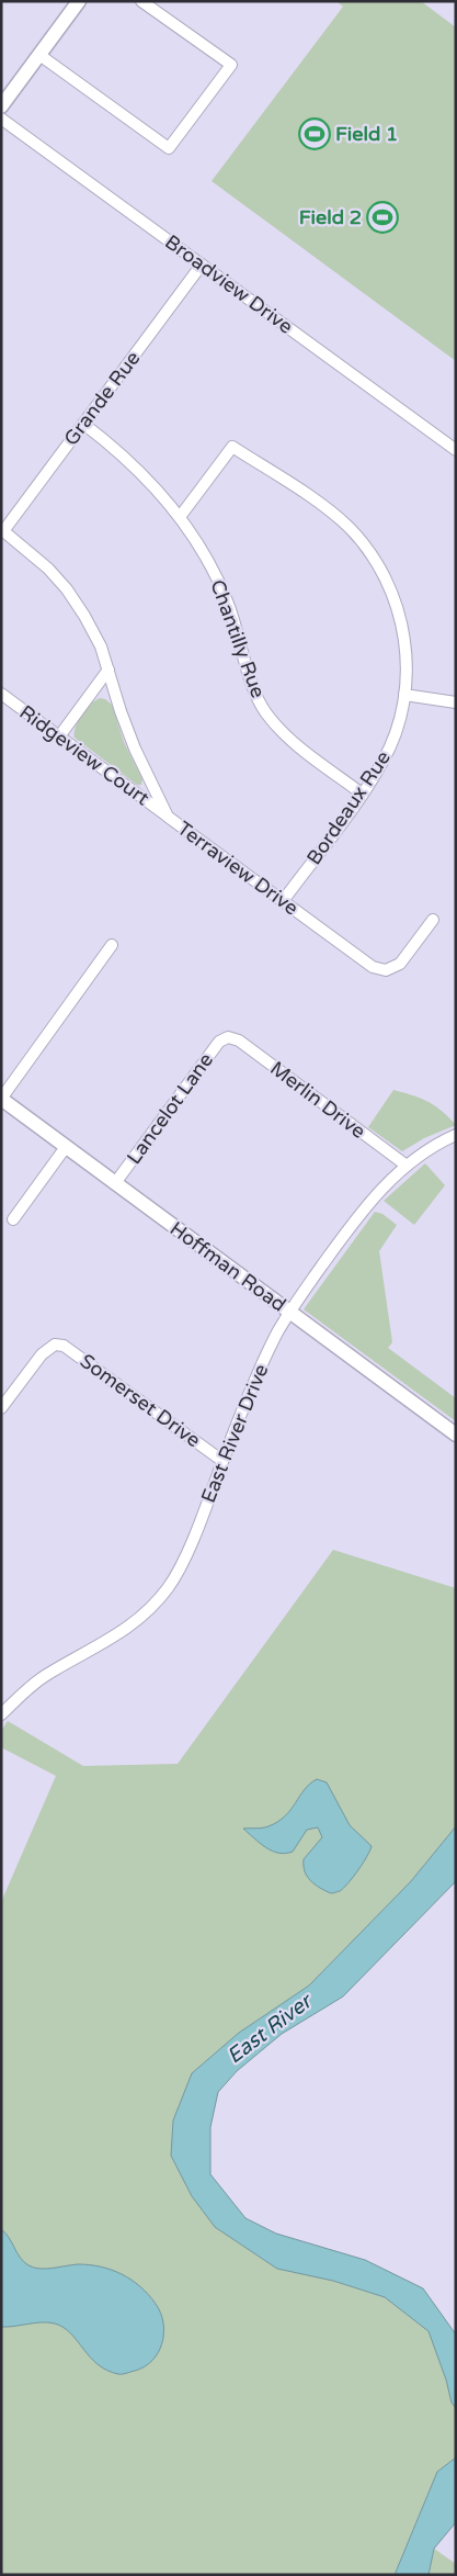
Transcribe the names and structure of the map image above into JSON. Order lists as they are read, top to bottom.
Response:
{
  "streets": {
    "street": [
      "Broadview Drive",
      "Grande Rue",
      "Chantilly Rue",
      "Ridgeview Court",
      "Bordeaux Rue",
      "Terraview Drive",
      "Merlin Drive",
      "Lancelot Lane",
      "Hoffman Road",
      "Somerset Drive",
      "East River Drive"
    ]
  },
  "crossings": [
    ["Broadview Drive", "Grande Rue"],
    ["Grande Rue", "Chantilly Rue"],
    ["Grande Rue", "Terraview Drive"],
    ["Chantilly Rue", "Bordeaux Rue"],
    ["Ridgeview Court", "Terraview Drive"],
    ["Bordeaux Rue", "Terraview Drive"],
    ["Merlin Drive", "Lancelot Lane"],
    ["Merlin Drive", "East River Drive"],
    ["Lancelot Lane", "Hoffman Road"],
    ["Hoffman Road", "East River Drive"],
    ["Somerset Drive", "East River Drive"]
  ],
  "water": ["East River"],
  "places": {
    "sports": ["Field 1", "Field 2"]
  }
}
